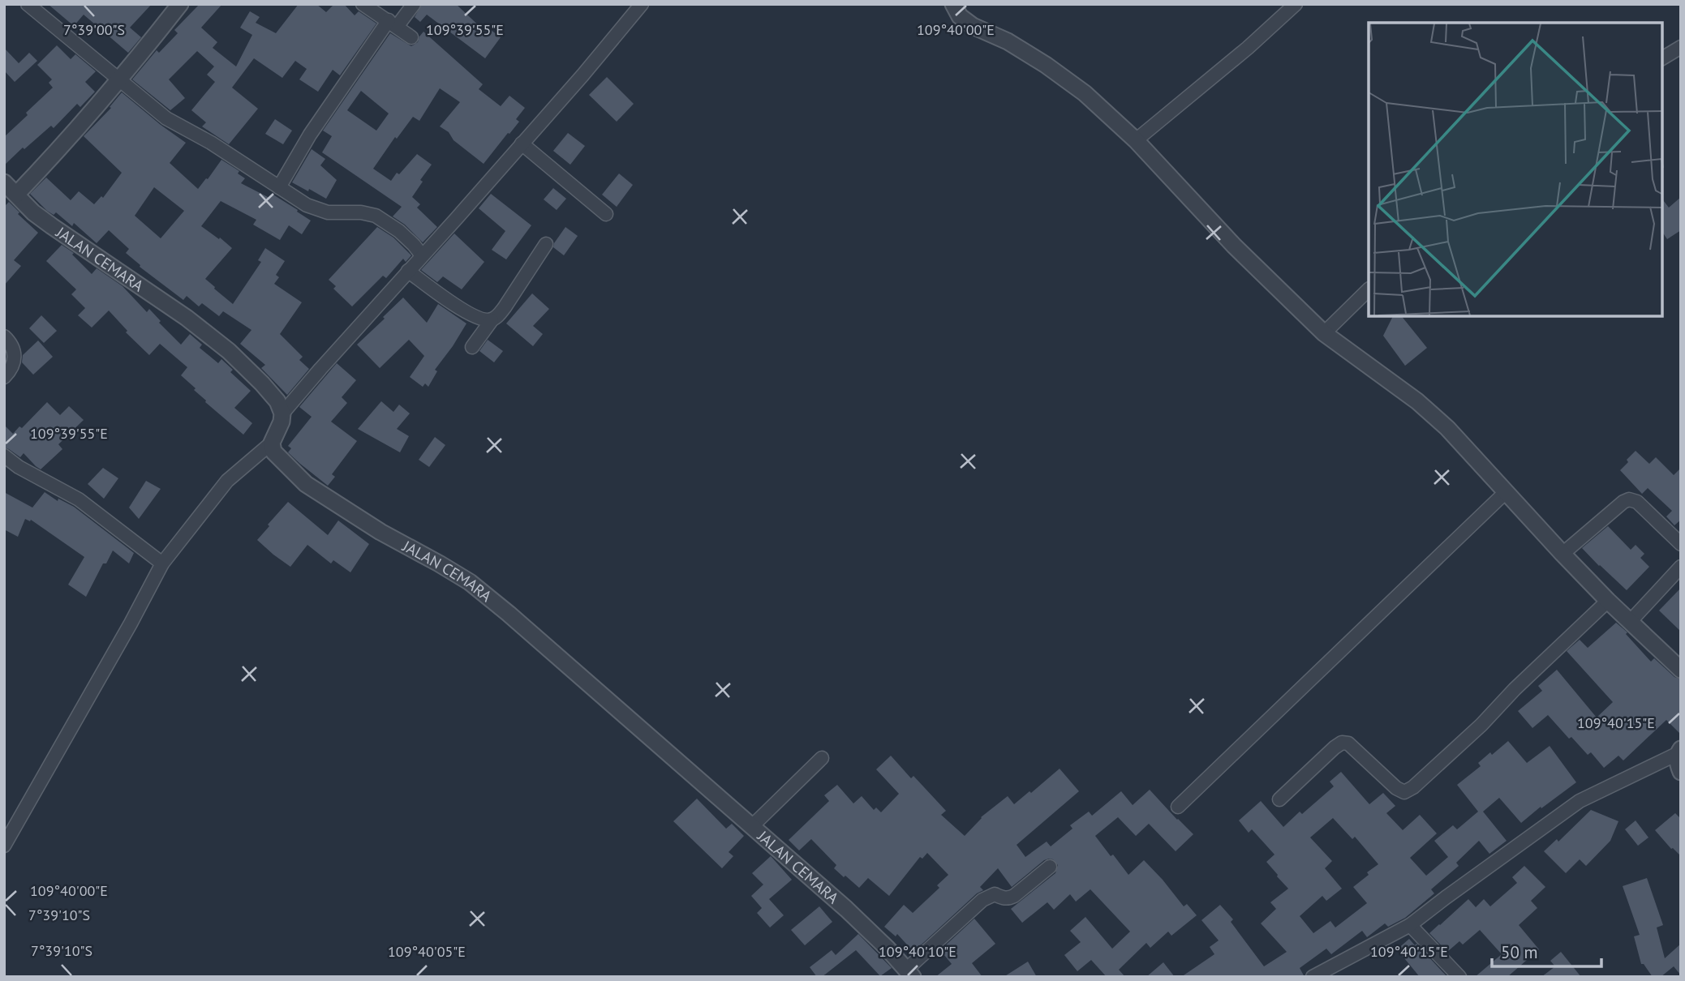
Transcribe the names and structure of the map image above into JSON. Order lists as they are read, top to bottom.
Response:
{
  "streets": {
    "street": ["JALAN CEMARA"]
  },
  "scale_bar": "50 m",
  "coordinates": [
    "109°39'55\"E",
    "109°40'00\"E",
    "7°39'00\"S",
    "109°40'15\"E",
    "7°39'10\"S",
    "109°40'05\"E",
    "109°40'10\"E"
  ]
}
